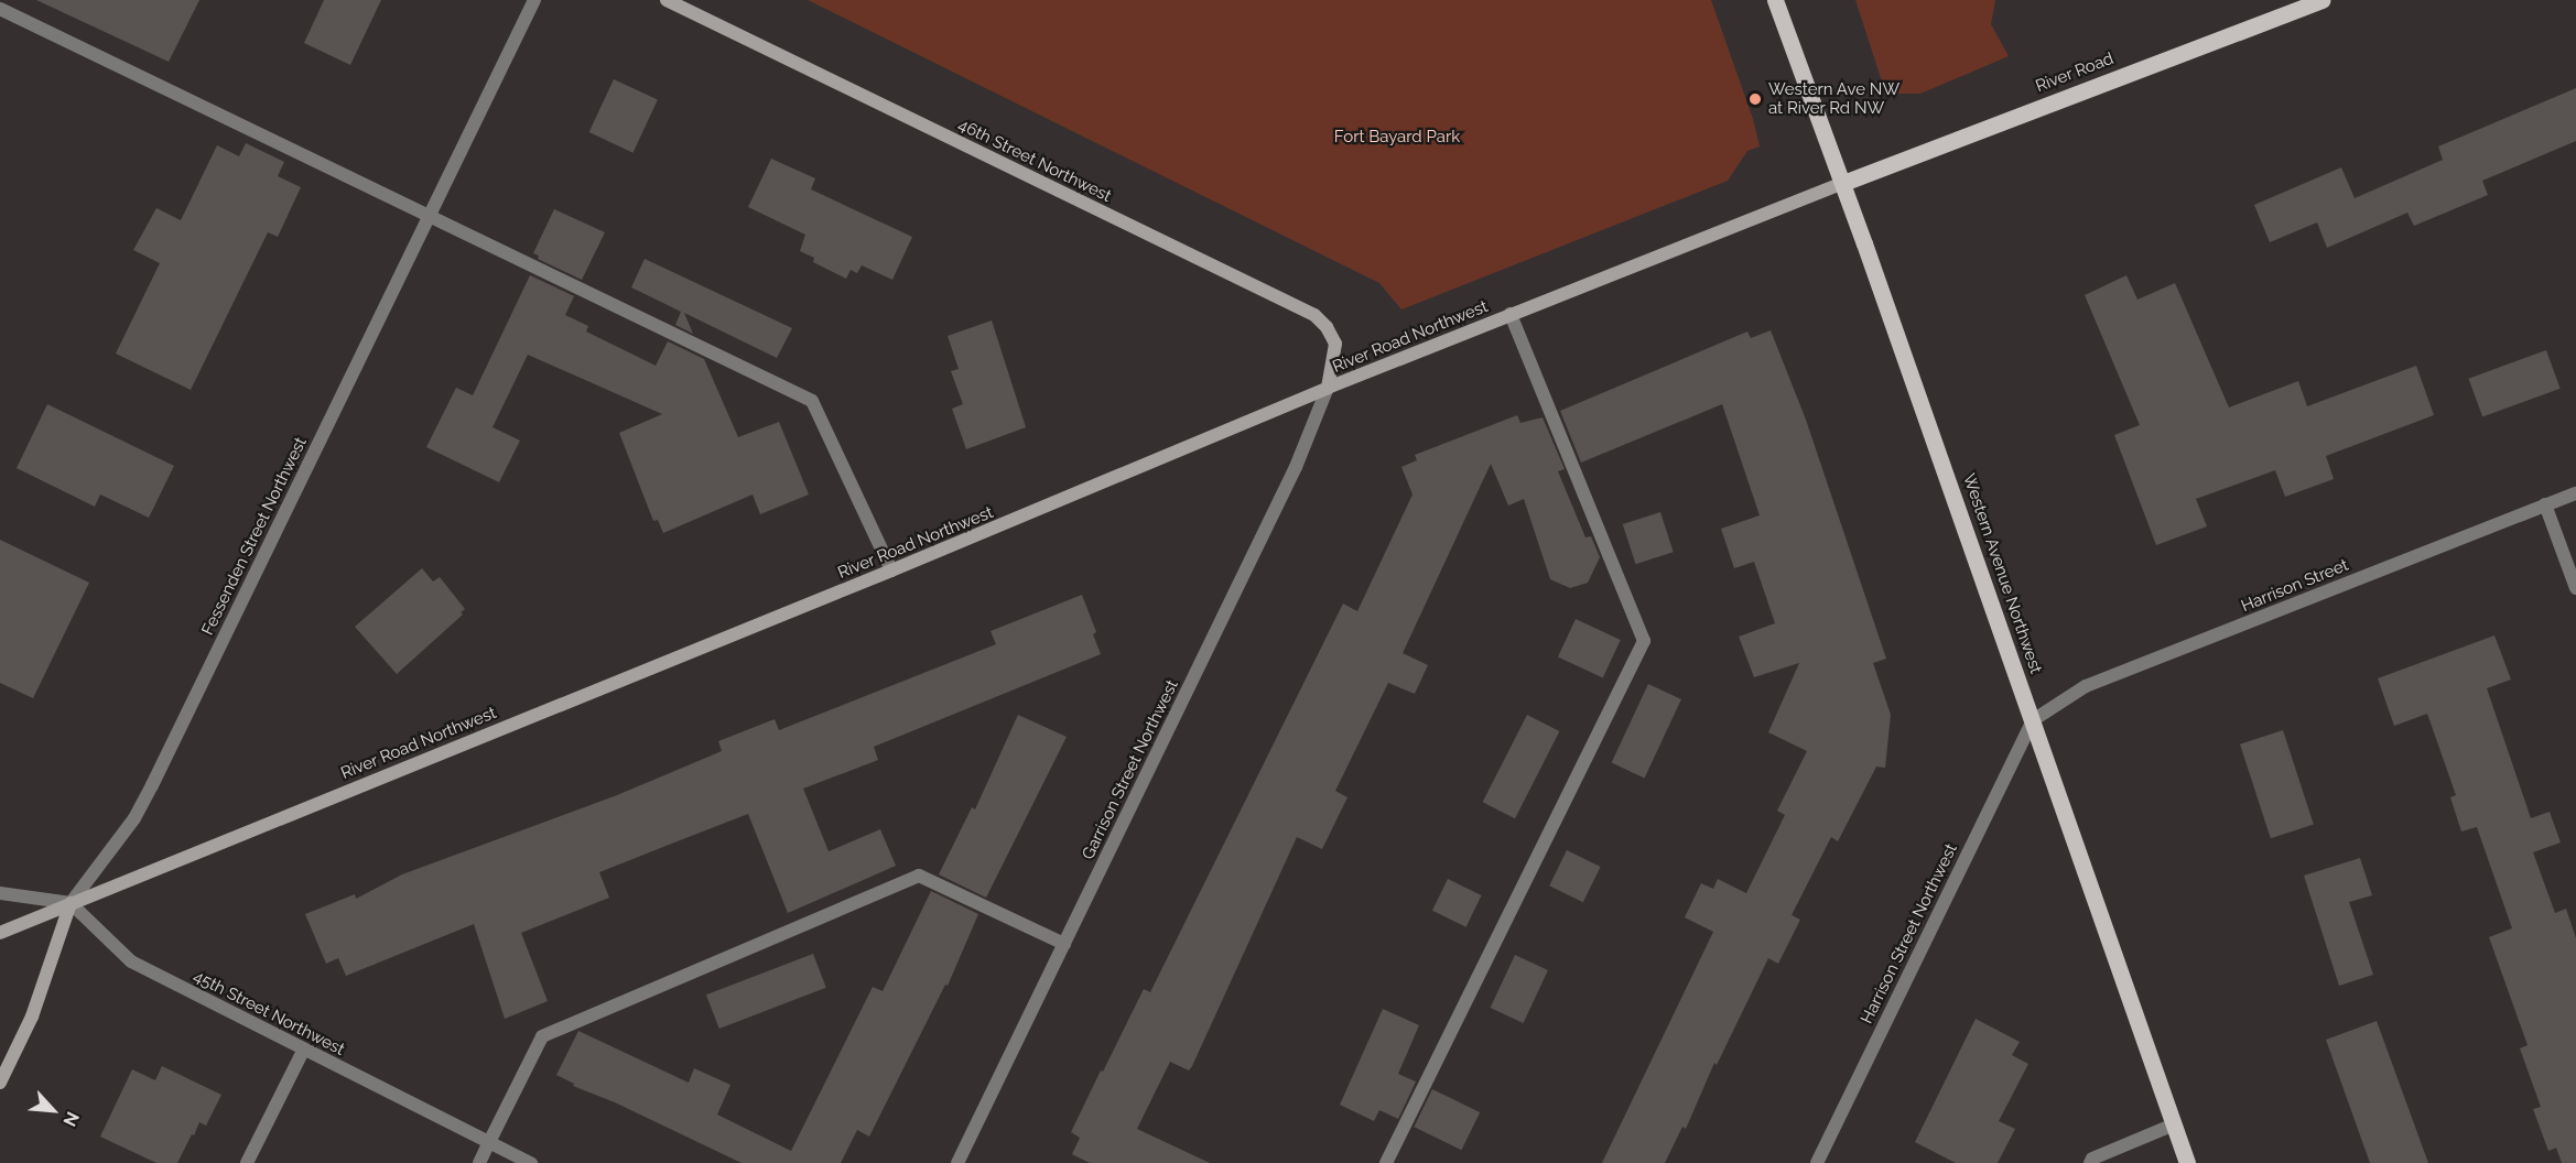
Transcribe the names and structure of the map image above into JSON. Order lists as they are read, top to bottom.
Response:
{
  "streets": {
    "main road": [
      "River Road",
      "46th Street Northwest",
      "River Road Northwest",
      "Fessenden Street Northwest",
      "Western Avenue Northwest"
    ],
    "street": [
      "Harrison Street",
      "Garrison Street Northwest",
      "Harrison Street Northwest",
      "45th Street Northwest"
    ]
  },
  "crossings": [
    ["River Road", "River Road Northwest"],
    ["River Road", "Western Avenue Northwest"],
    ["46th Street Northwest", "River Road Northwest"],
    ["46th Street Northwest", "Garrison Street Northwest"],
    ["River Road Northwest", "Fessenden Street Northwest"],
    ["River Road Northwest", "Western Avenue Northwest"],
    ["River Road Northwest", "Garrison Street Northwest"],
    ["River Road Northwest", "45th Street Northwest"],
    ["Fessenden Street Northwest", "45th Street Northwest"],
    ["Western Avenue Northwest", "Harrison Street"],
    ["Western Avenue Northwest", "Harrison Street Northwest"],
    ["Harrison Street", "Harrison Street Northwest"]
  ],
  "parks": ["Fort Bayard Park"],
  "places": ["Western Ave NW at River Rd NW"],
  "north": "bottom right"
}
